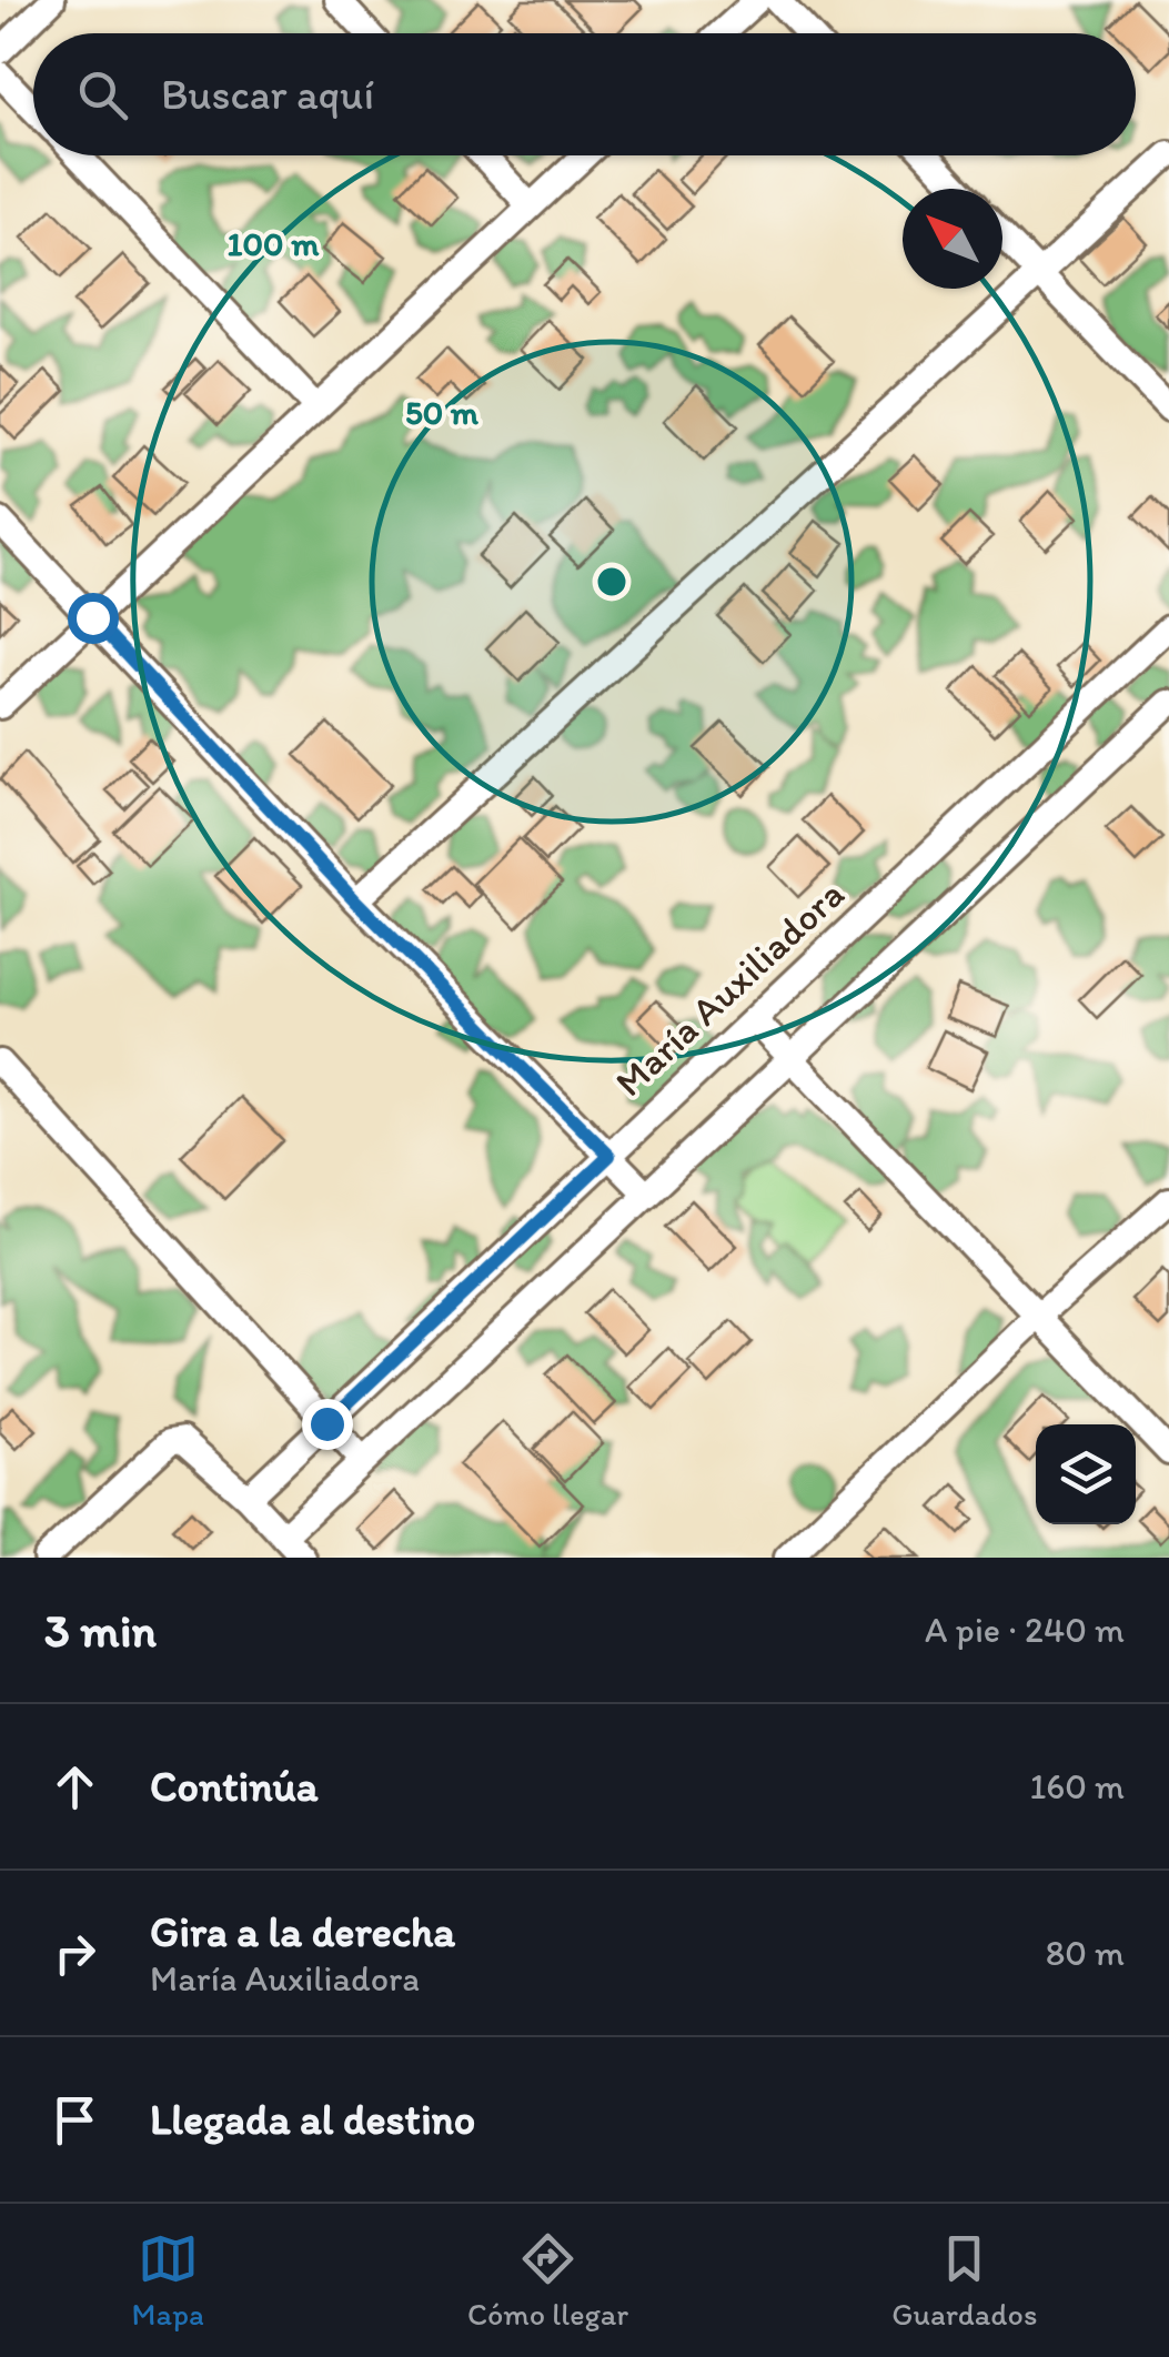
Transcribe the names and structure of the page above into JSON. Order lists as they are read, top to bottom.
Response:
{
  "streets": {
    "street": ["María Auxiliadora"]
  },
  "north": "top left",
  "page": {
    "search": "Buscar aquí",
    "heading": ["3 min", "A pie · 240 m"],
    "list": [
      ["Continúa", "160 m"],
      ["Gira a la derecha", "María Auxiliadora", "80 m"],
      "Llegada al destino"
    ],
    "nav": ["Mapa", "Cómo llegar", "Guardados"]
  },
  "rings": ["100 m", "50 m"]
}
